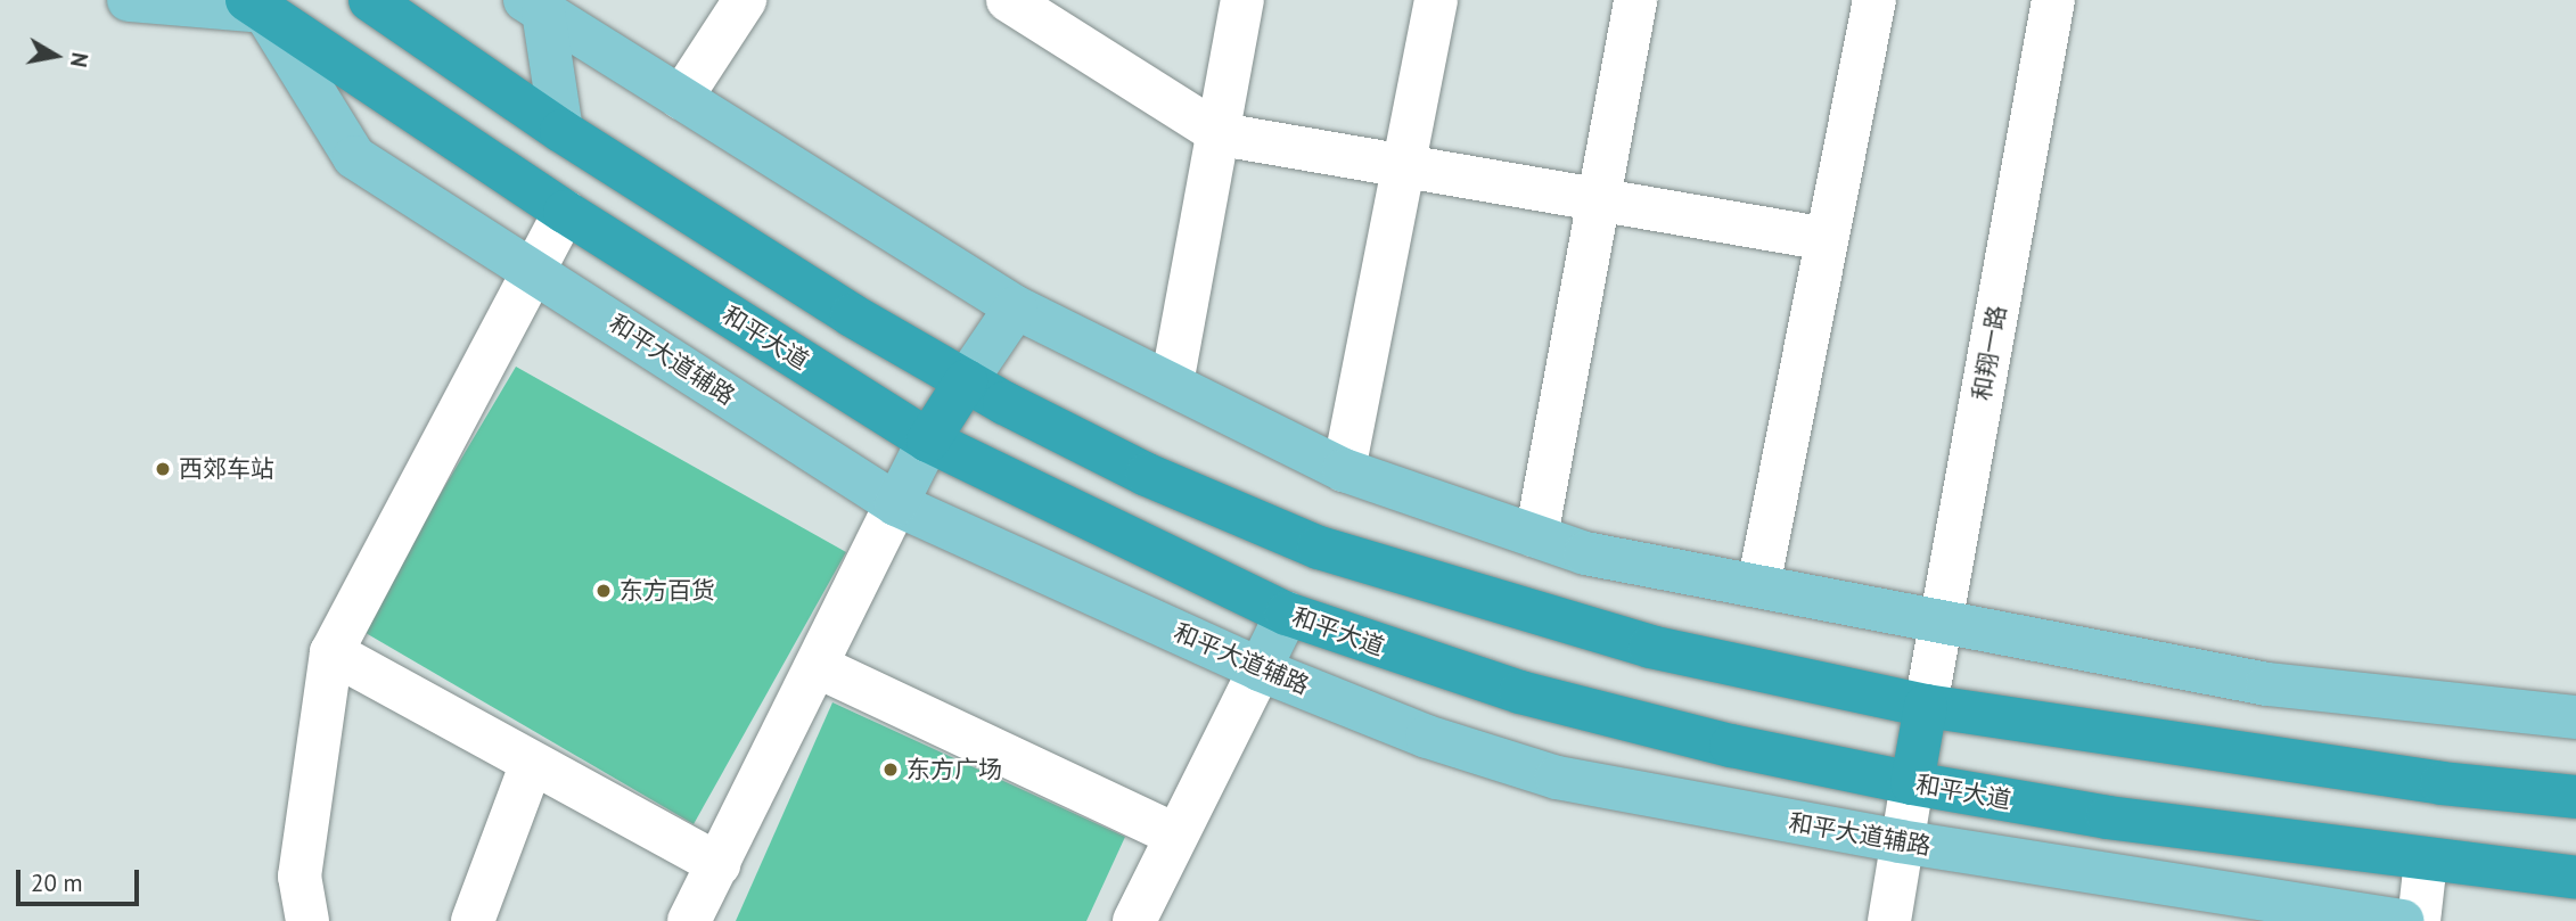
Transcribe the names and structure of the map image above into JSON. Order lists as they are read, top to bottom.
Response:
{
  "streets": {
    "highway": ["和平大道"],
    "main road": ["和平大道辅路"],
    "street": ["和翔一路"]
  },
  "crossings": [
    ["和平大道", "和平大道辅路"]
  ],
  "places": ["西郊车站", "东方百货", "东方广场"],
  "scale_bar": "20 m",
  "north": "right"
}
